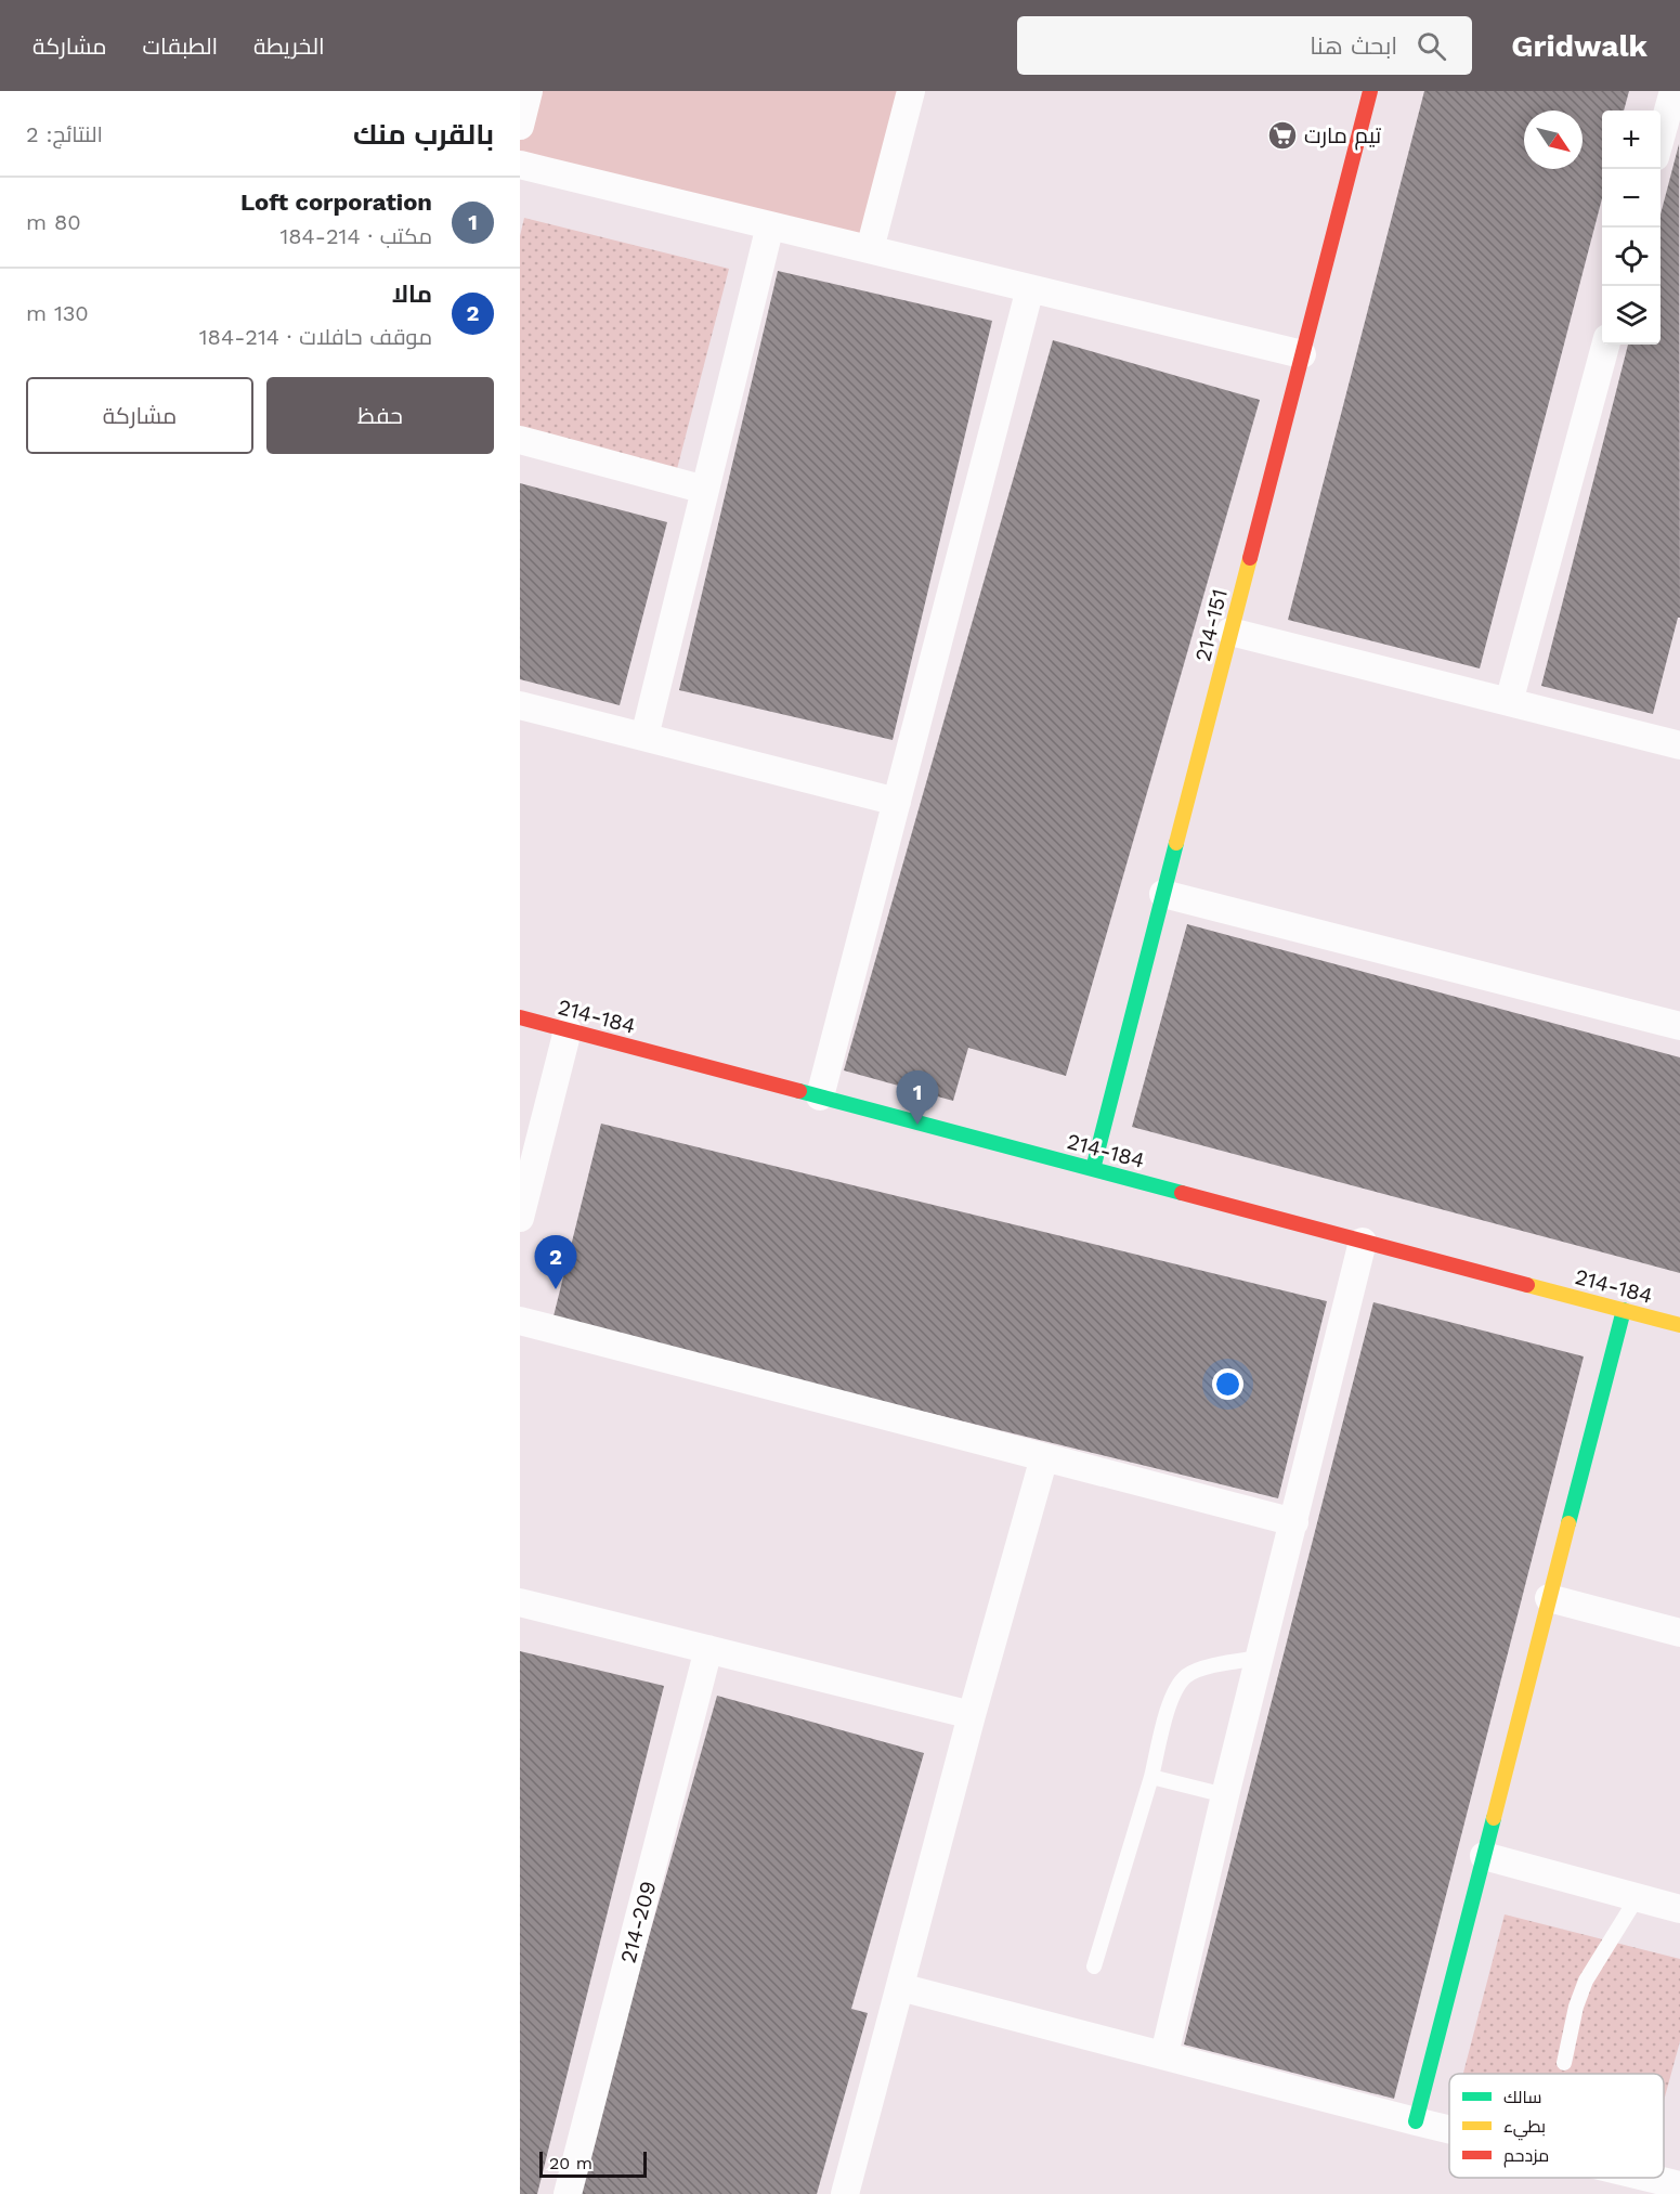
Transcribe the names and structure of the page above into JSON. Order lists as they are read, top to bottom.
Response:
{
  "streets": {
    "street": ["214-151", "214-184", "214-209"]
  },
  "crossings": [
    ["214-151", "214-184"]
  ],
  "places": {
    "supermarket": ["تيم مارت"]
  },
  "legend": ["سالك", "بطيء", "مزدحم"],
  "scale_bar": "20 m",
  "north": "bottom right",
  "page": {
    "header": "Gridwalk",
    "search": "ابحث هنا",
    "nav": ["الخريطة", "الطبقات", "مشاركة"],
    "heading": ["بالقرب منك", "النتائج: 2"],
    "map_buttons": ["+", "−"],
    "list": [
      {
        "mark": "1",
        "name": "Loft corporation",
        "note": "مكتب · 214-184",
        "value": "80 m"
      },
      {
        "mark": "2",
        "name": "مالا",
        "note": "موقف حافلات · 214-184",
        "value": "130 m"
      }
    ],
    "buttons": ["حفظ", "مشاركة"],
    "pins": ["1", "2"],
    "scale": "20 m"
  }
}
